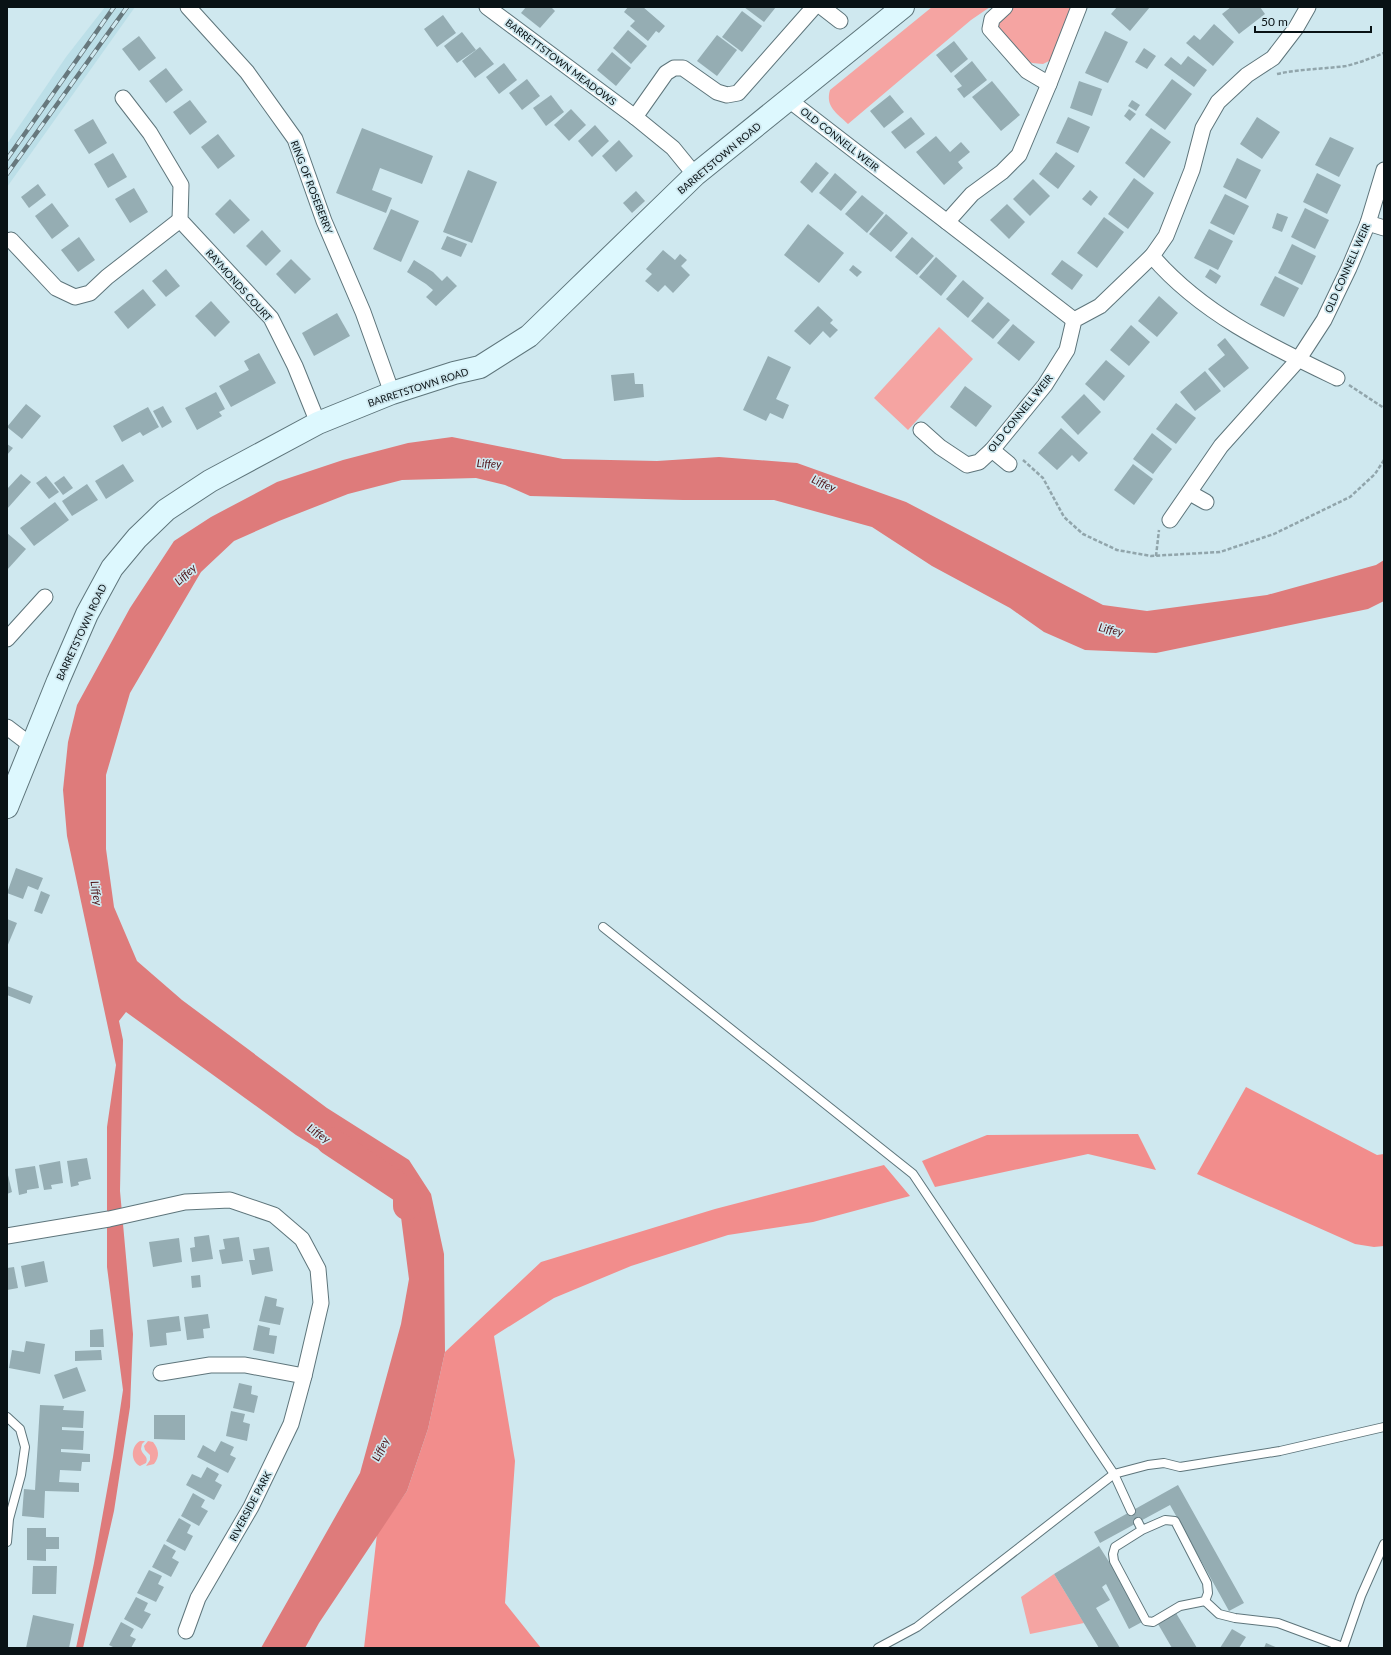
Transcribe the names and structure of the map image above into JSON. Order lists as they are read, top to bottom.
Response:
{
  "streets": {
    "street": [
      "BARRETTSTOWN MEADOWS",
      "OLD CONNELL WEIR",
      "BARRETSTOWN ROAD",
      "RING OF ROSEBERRY",
      "RAYMONDS COURT",
      "RIVERSIDE PARK"
    ]
  },
  "crossings": [
    ["BARRETTSTOWN MEADOWS", "BARRETSTOWN ROAD"],
    ["OLD CONNELL WEIR", "BARRETSTOWN ROAD"],
    ["BARRETSTOWN ROAD", "RING OF ROSEBERRY"],
    ["BARRETSTOWN ROAD", "RAYMONDS COURT"]
  ],
  "water": ["Liffey"],
  "scale_bar": "50 m"
}
